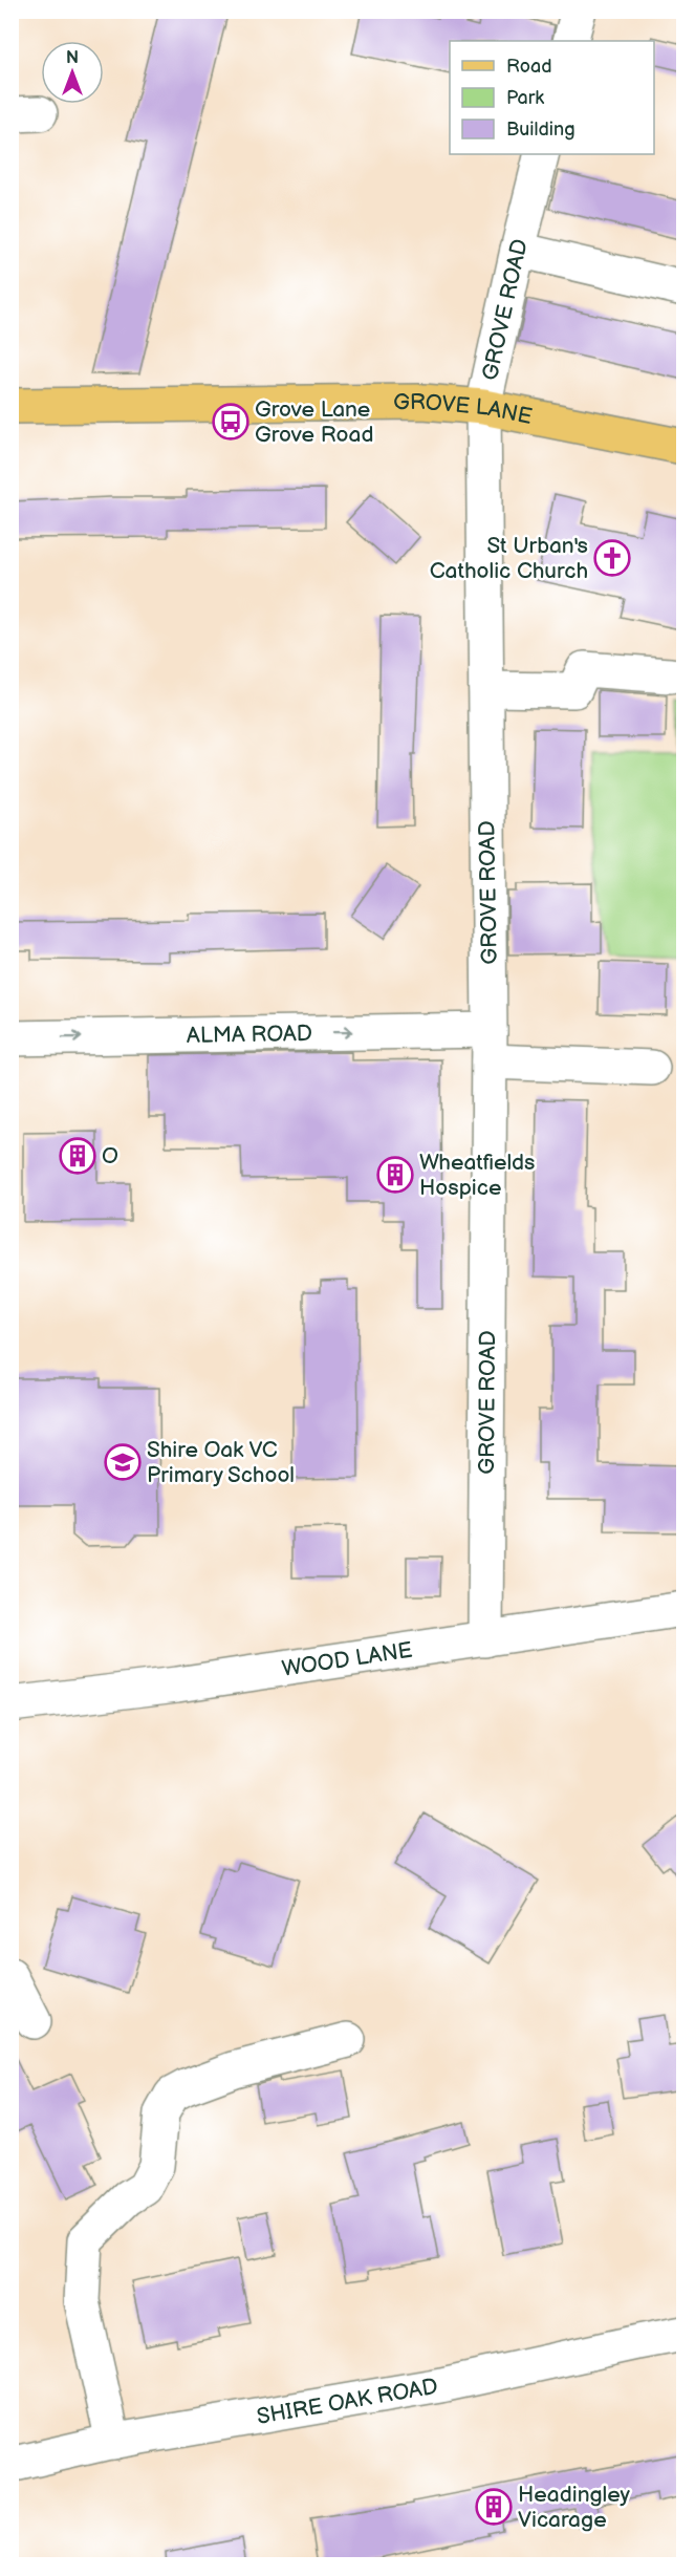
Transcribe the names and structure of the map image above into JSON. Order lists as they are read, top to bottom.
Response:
{
  "streets": {
    "main road": ["GROVE LANE"],
    "street": [
      "GROVE ROAD",
      "ALMA ROAD",
      "WOOD LANE",
      "SHIRE OAK ROAD"
    ]
  },
  "crossings": [
    ["GROVE ROAD", "GROVE LANE"],
    ["GROVE ROAD", "ALMA ROAD"],
    ["GROVE ROAD", "WOOD LANE"]
  ],
  "one_way": ["ALMA ROAD"],
  "places": {
    "bus stop": ["Grove Lane Grove Road"],
    "church": ["St Urban's Catholic Church"],
    "building": ["O", "Wheatfields Hospice", "Headingley Vicarage"],
    "school or university": ["Shire Oak VC Primary School"]
  },
  "legend": ["Road", "Park", "Building"],
  "north": "top"
}
